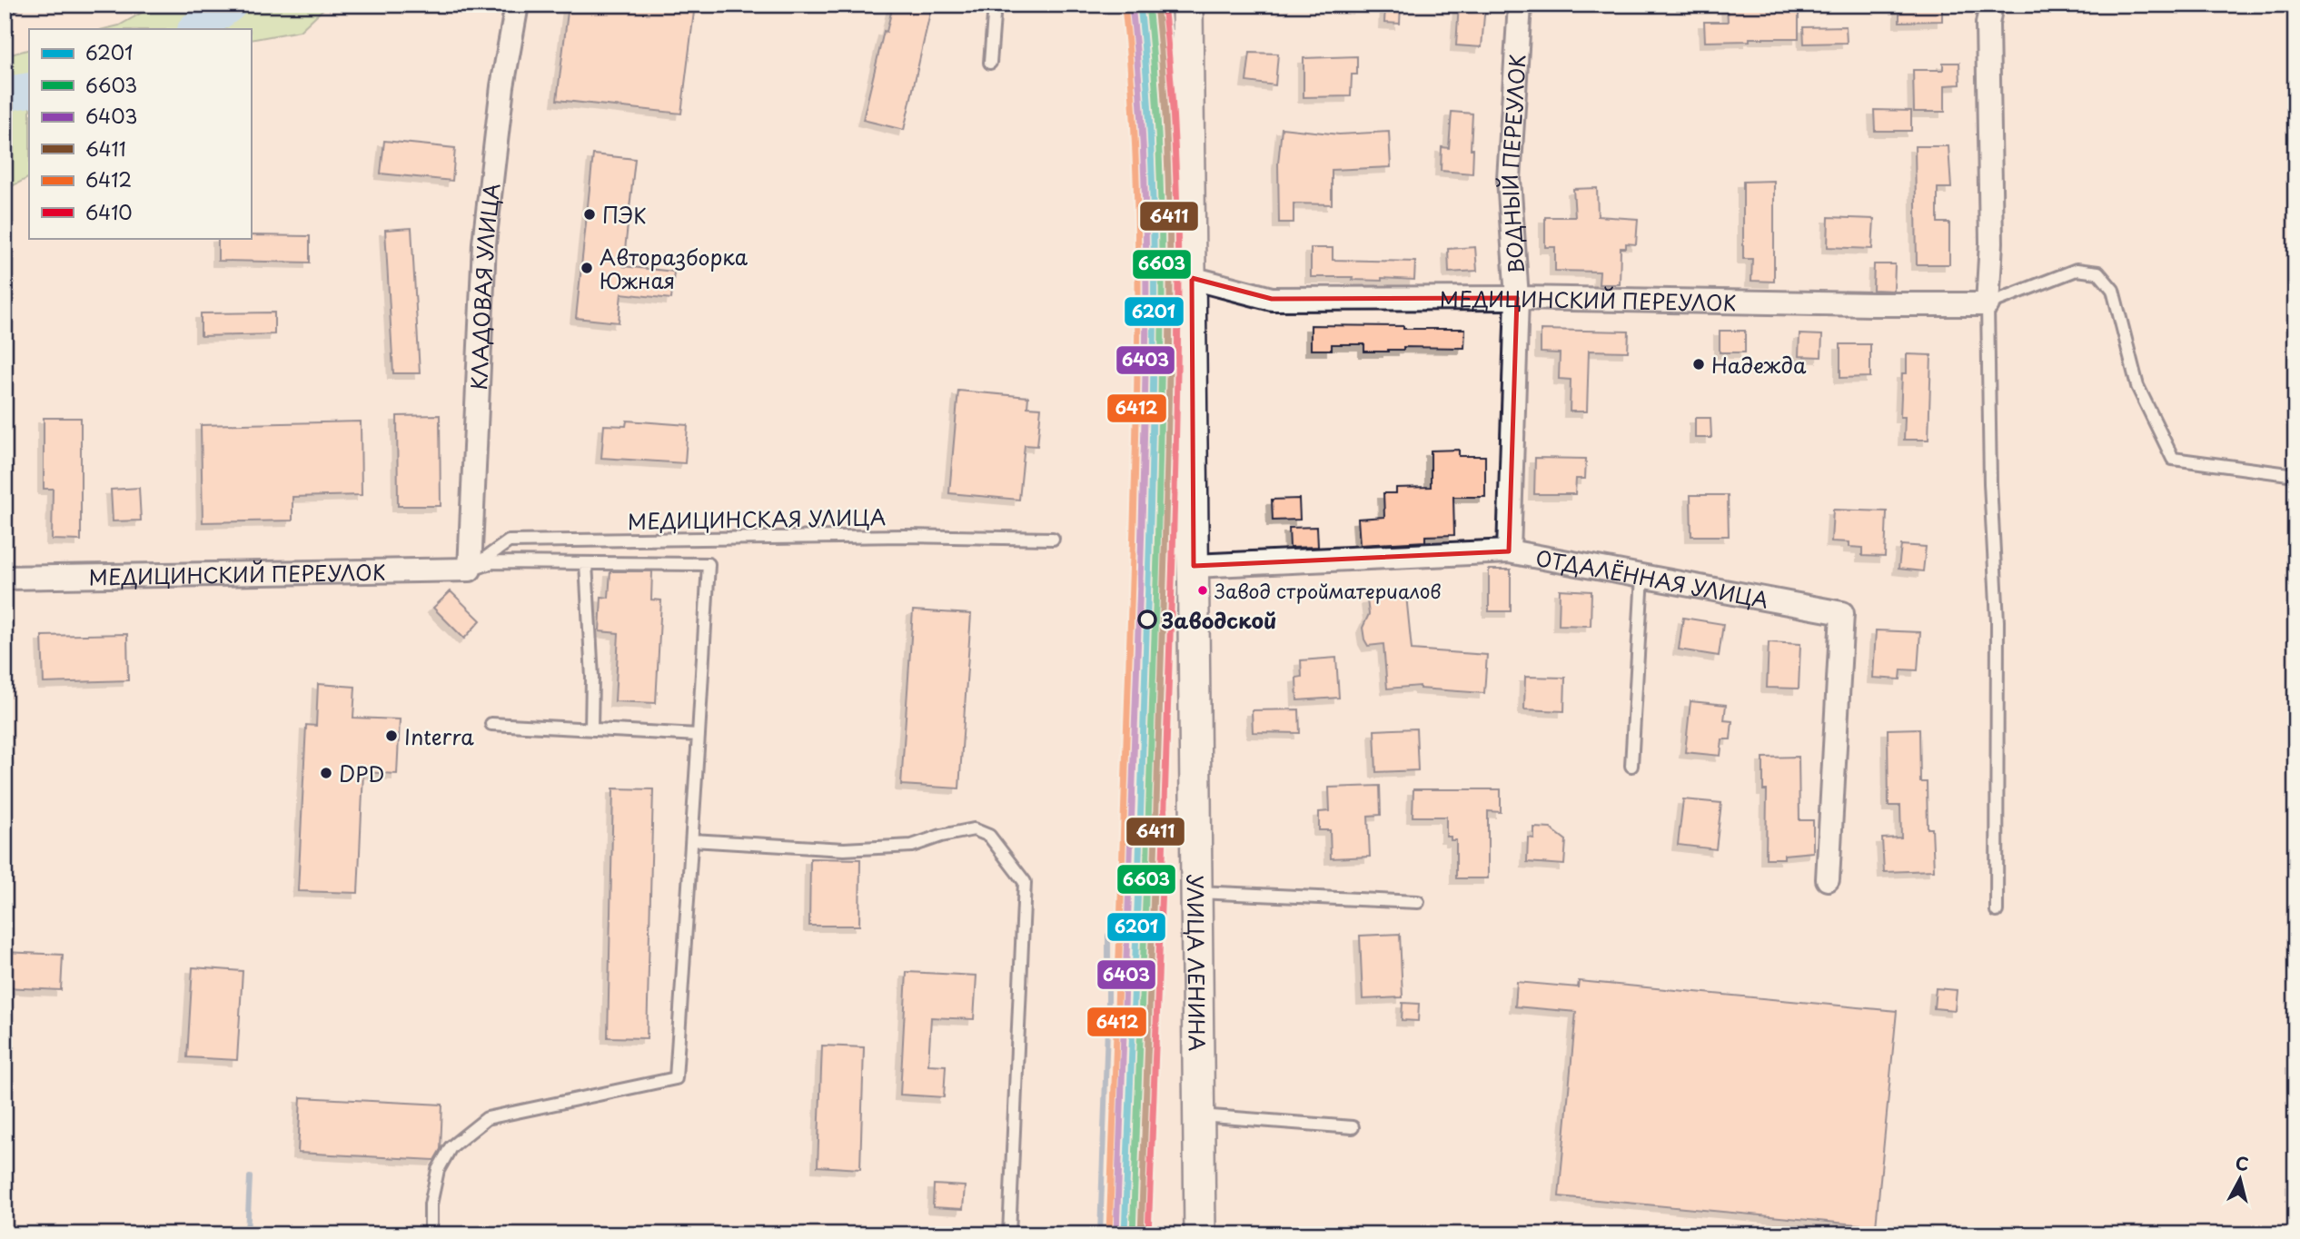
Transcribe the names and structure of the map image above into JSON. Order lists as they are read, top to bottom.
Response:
{
  "streets": {
    "main road": ["УЛИЦА ЛЕНИНА"],
    "street": [
      "ВОДНЫЙ ПЕРЕУЛОК",
      "КЛАДОВАЯ УЛИЦА",
      "МЕДИЦИНСКИЙ ПЕРЕУЛОК",
      "ОТДАЛЁННАЯ УЛИЦА"
    ],
    "lane": ["МЕДИЦИНСКАЯ УЛИЦА"]
  },
  "crossings": [
    ["ВОДНЫЙ ПЕРЕУЛОК", "МЕДИЦИНСКИЙ ПЕРЕУЛОК"],
    ["ВОДНЫЙ ПЕРЕУЛОК", "ОТДАЛЁННАЯ УЛИЦА"],
    ["КЛАДОВАЯ УЛИЦА", "МЕДИЦИНСКИЙ ПЕРЕУЛОК"],
    ["КЛАДОВАЯ УЛИЦА", "МЕДИЦИНСКАЯ УЛИЦА"],
    ["МЕДИЦИНСКИЙ ПЕРЕУЛОК", "МЕДИЦИНСКАЯ УЛИЦА"],
    ["МЕДИЦИНСКИЙ ПЕРЕУЛОК", "УЛИЦА ЛЕНИНА"],
    ["ОТДАЛЁННАЯ УЛИЦА", "УЛИЦА ЛЕНИНА"]
  ],
  "places": [
    "ПЭК",
    "Авторазборка Южная",
    "Надежда",
    "Завод стройматериалов",
    "Заводской",
    "Interra",
    "DPD"
  ],
  "lines": [
    "transit line 6201",
    "transit line 6603",
    "transit line 6411",
    "transit line 6410",
    "transit line 6403",
    "transit line 6412"
  ],
  "legend": [
    "6201",
    "6603",
    "6403",
    "6411",
    "6412",
    "6410"
  ],
  "north": "top"
}
